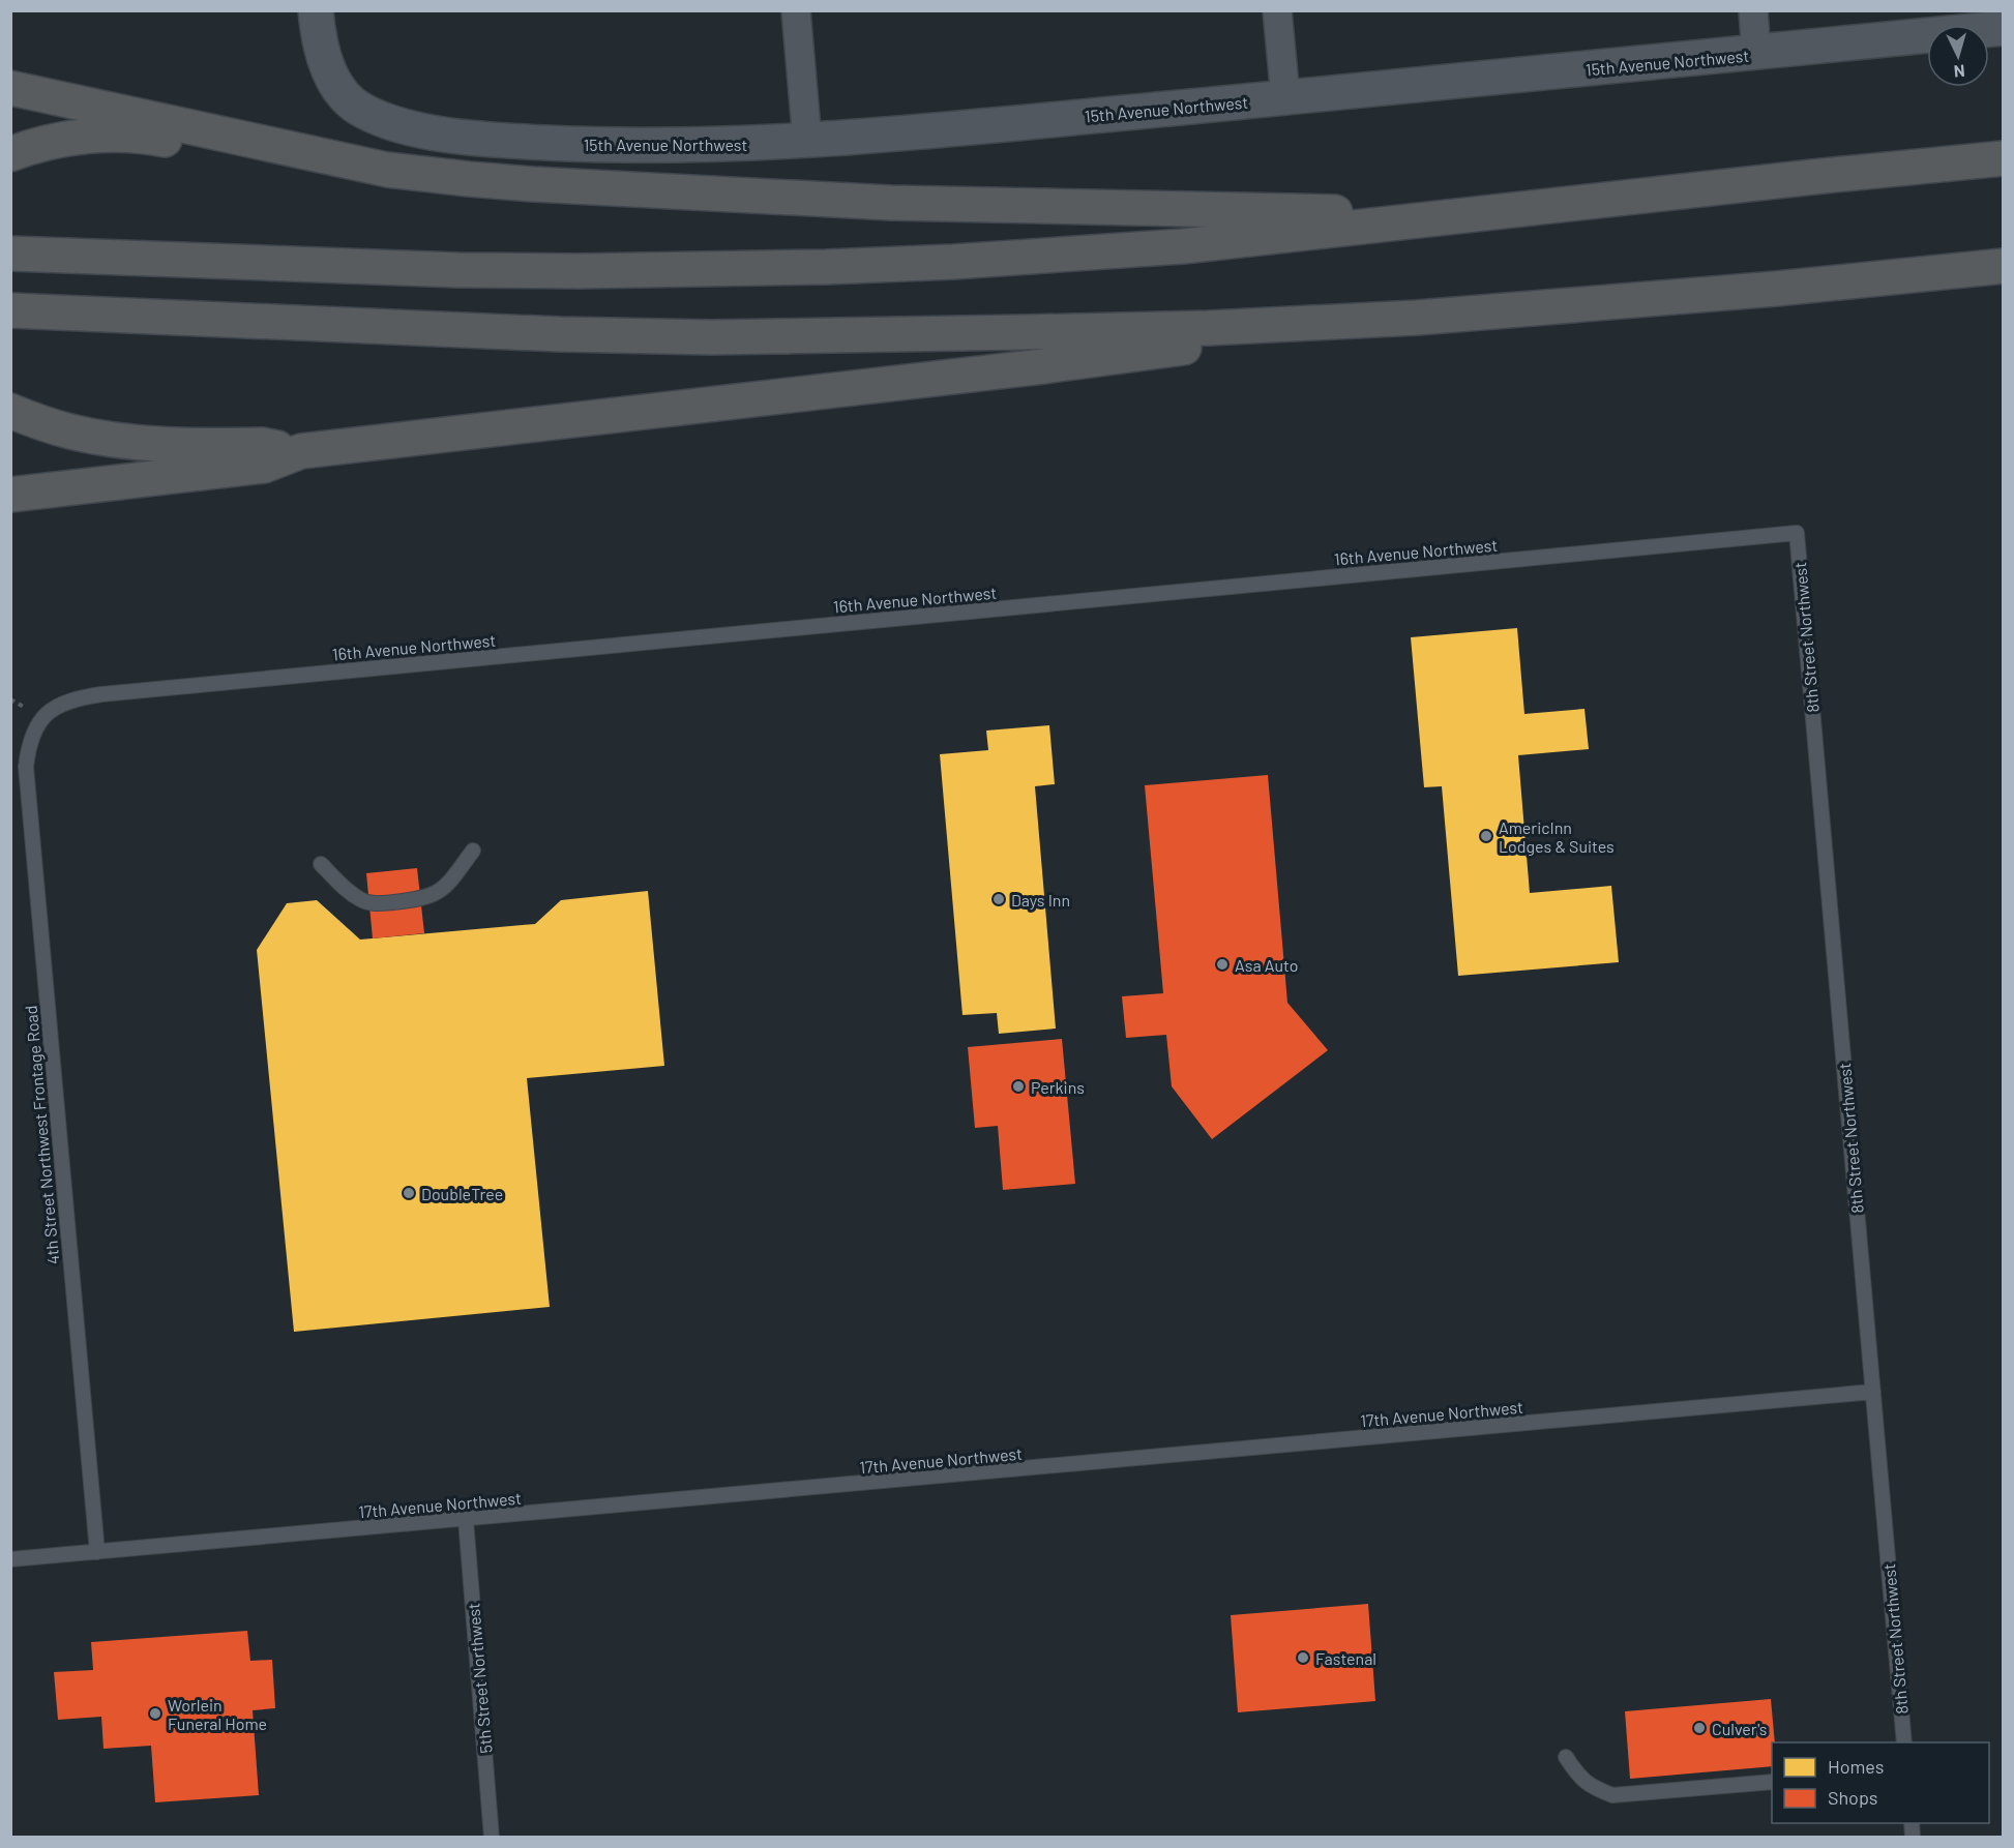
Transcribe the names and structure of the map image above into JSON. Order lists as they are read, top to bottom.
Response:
{
  "streets": {
    "street": ["15th Avenue Northwest"],
    "lane": [
      "16th Avenue Northwest",
      "8th Street Northwest",
      "4th Street Northwest Frontage Road",
      "17th Avenue Northwest",
      "5th Street Northwest"
    ]
  },
  "crossings": [
    ["16th Avenue Northwest", "8th Street Northwest"],
    ["16th Avenue Northwest", "4th Street Northwest Frontage Road"],
    ["8th Street Northwest", "17th Avenue Northwest"],
    ["4th Street Northwest Frontage Road", "17th Avenue Northwest"],
    ["17th Avenue Northwest", "5th Street Northwest"]
  ],
  "places": [
    "AmericInn Lodges & Suites",
    "Days Inn",
    "Asa Auto",
    "Perkins",
    "DoubleTree",
    "Fastenal",
    "Worlein Funeral Home",
    "Culver's"
  ],
  "legend": ["Homes", "Shops"],
  "north": "bottom"
}
